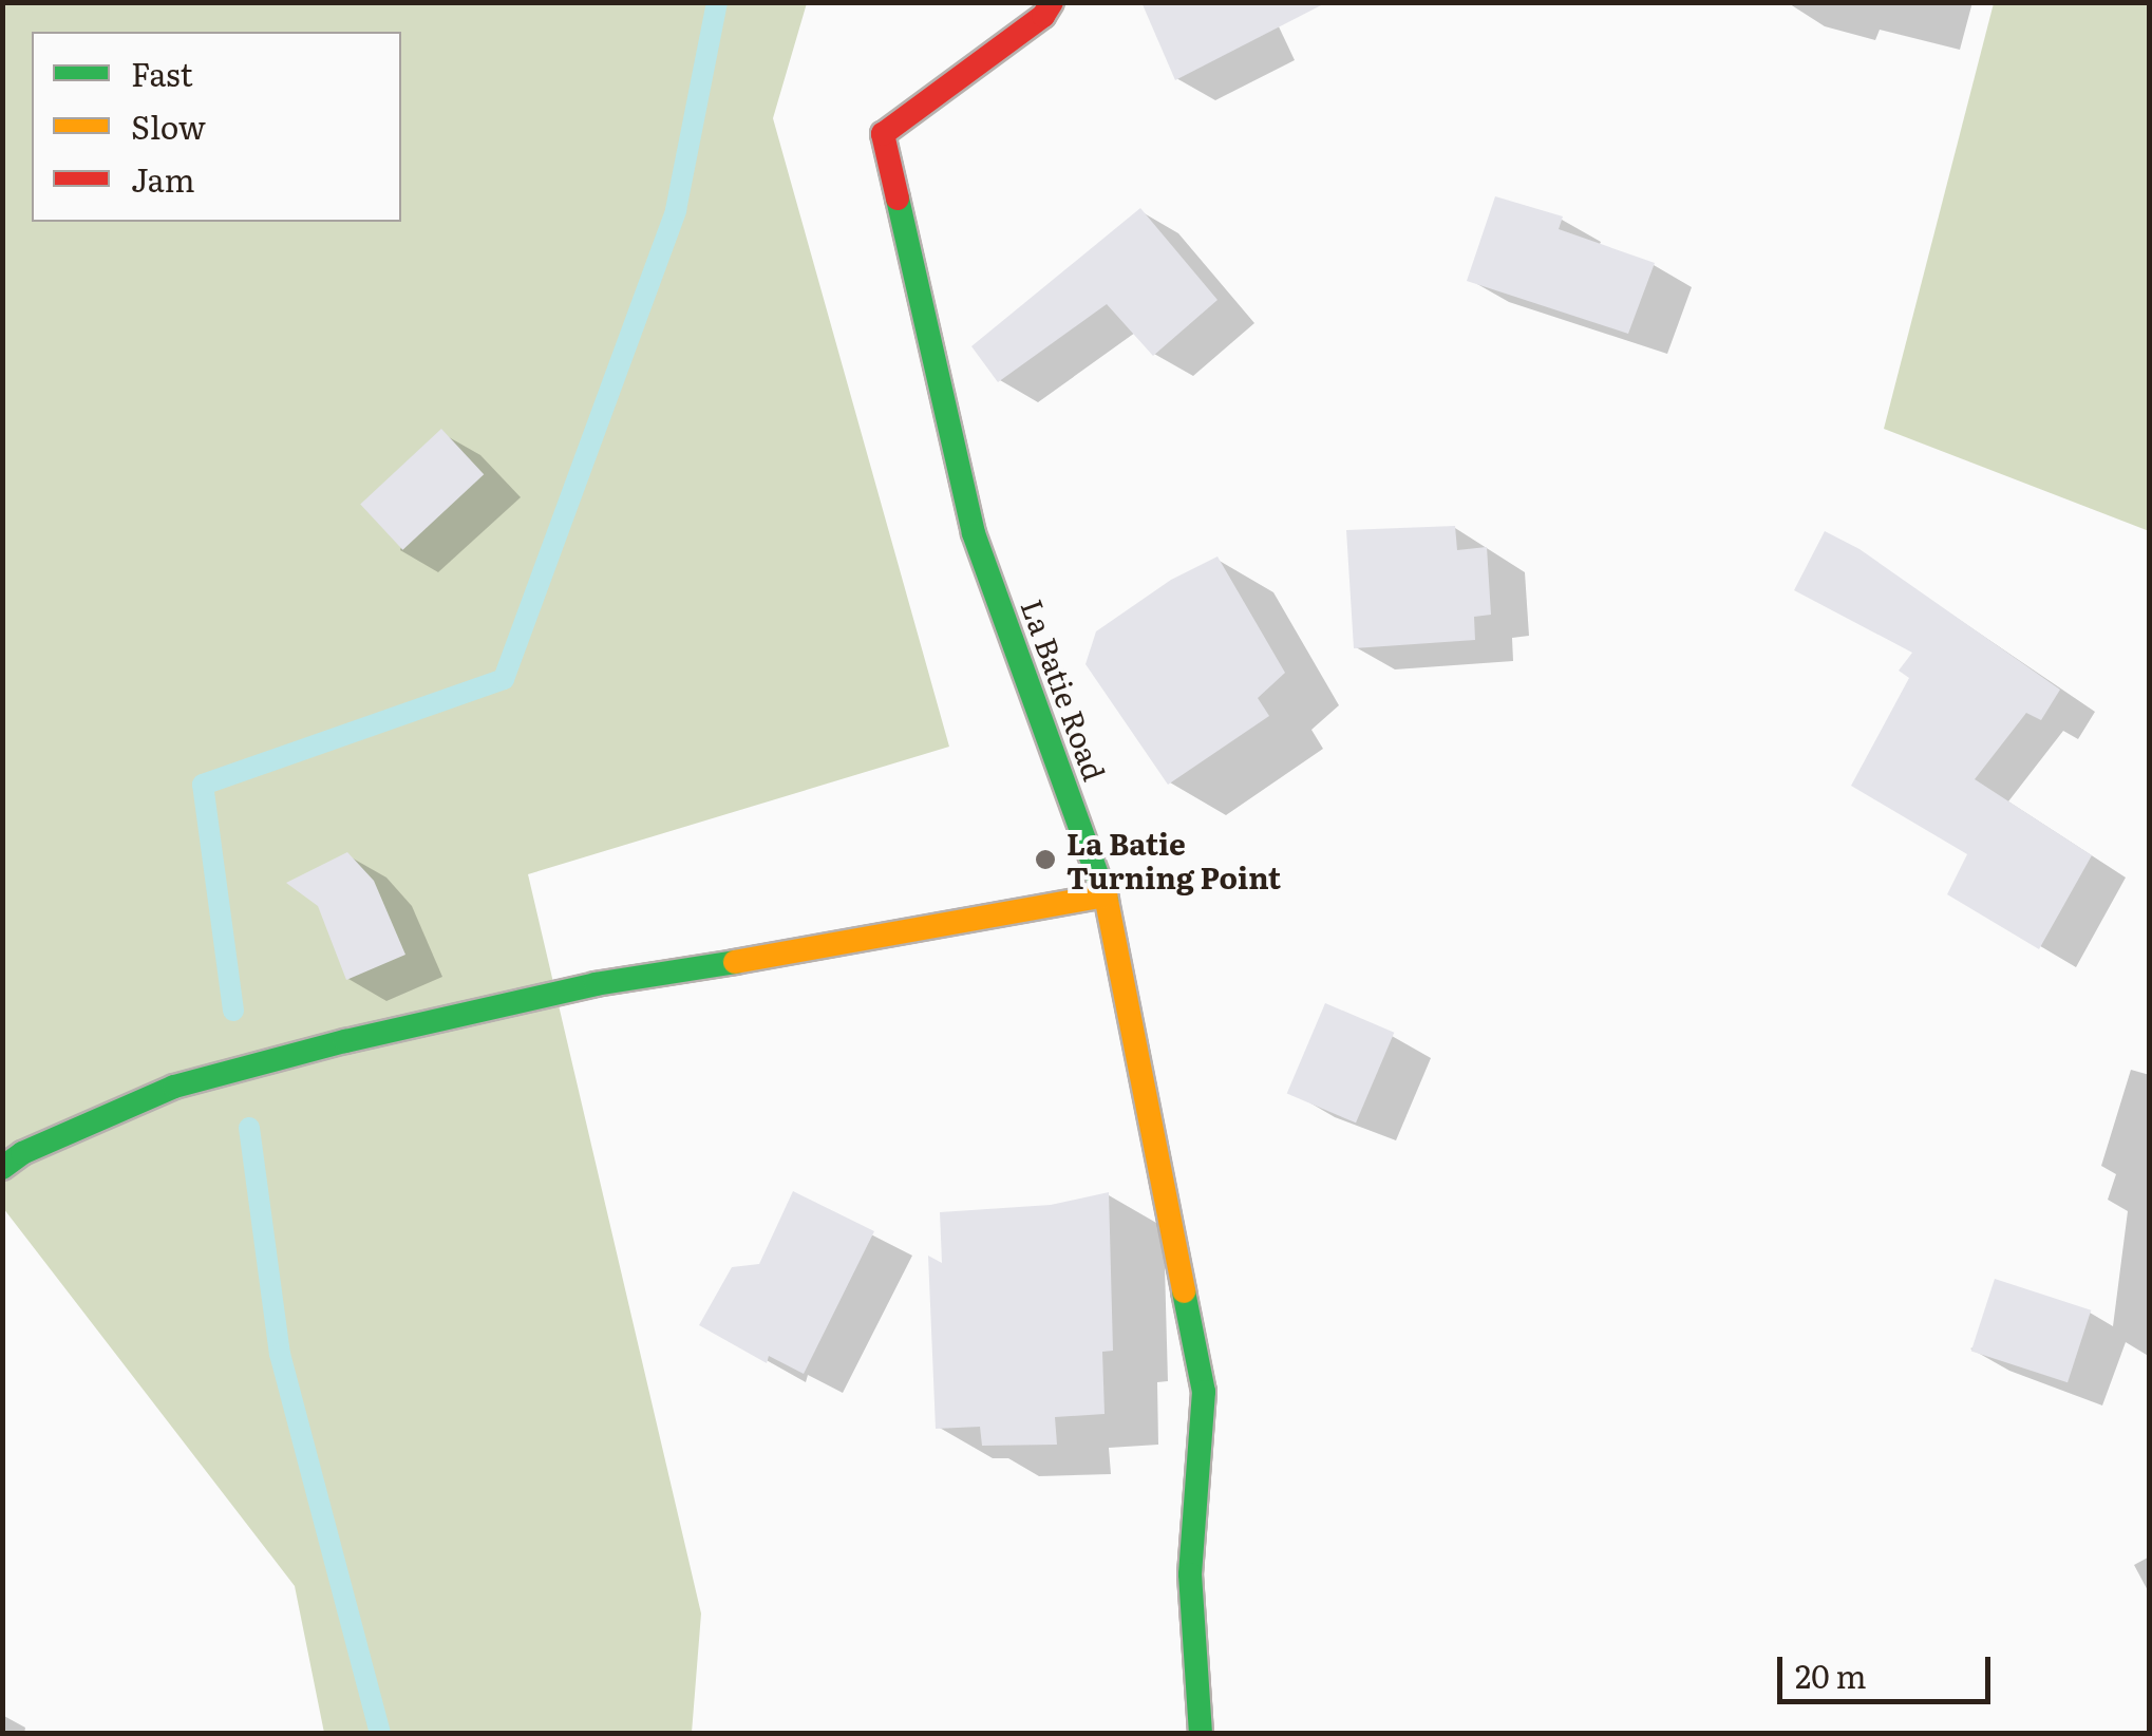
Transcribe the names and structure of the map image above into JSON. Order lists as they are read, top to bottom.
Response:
{
  "streets": {
    "street": ["La Batie Road"]
  },
  "places": ["La Batie Turning Point"],
  "legend": ["Fast", "Slow", "Jam"],
  "scale_bar": "20 m"
}
